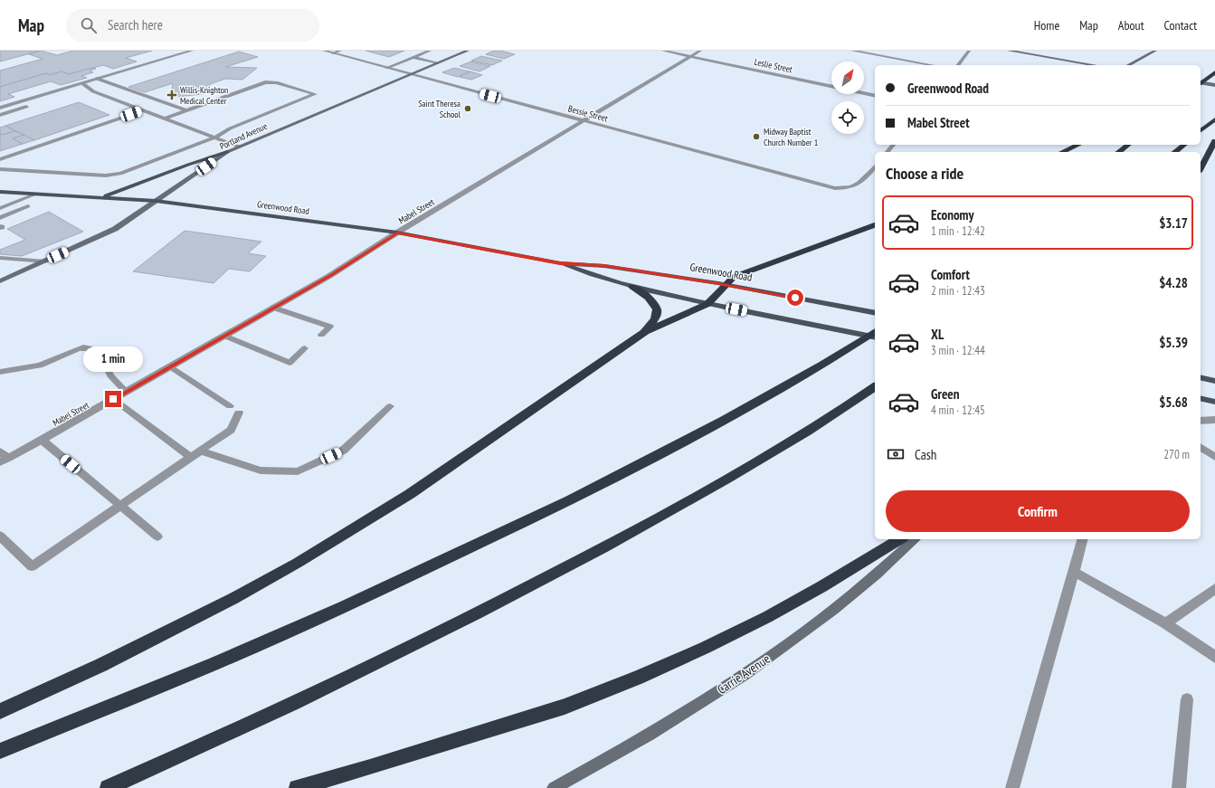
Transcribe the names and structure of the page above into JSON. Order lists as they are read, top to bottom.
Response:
{
  "streets": {
    "main road": ["Greenwood Road"],
    "street": [
      "Leslie Street",
      "Bessie Street",
      "Portland Avenue",
      "Mabel Street",
      "Carrie Avenue"
    ]
  },
  "crossings": [
    ["Leslie Street", "Mabel Street"],
    ["Bessie Street", "Portland Avenue"],
    ["Bessie Street", "Mabel Street"],
    ["Portland Avenue", "Greenwood Road"],
    ["Greenwood Road", "Mabel Street"]
  ],
  "places": {
    "health": ["Willis-Knighton Medical Center"],
    "other": ["Saint Theresa School", "Midway Baptist Church Number 1"]
  },
  "north": "top right",
  "page": {
    "header": "Map",
    "search": "Search here",
    "nav": [
      "Home",
      "Map",
      "About",
      "Contact"
    ],
    "banner": ["Greenwood Road", "Mabel Street"],
    "heading": "Choose a ride",
    "list": [
      {
        "name": "Economy",
        "note": "1 min · 12:42",
        "value": "$3.17"
      },
      {
        "name": "Comfort",
        "note": "2 min · 12:43",
        "value": "$4.28"
      },
      {
        "name": "XL",
        "note": "3 min · 12:44",
        "value": "$5.39"
      },
      {
        "name": "Green",
        "note": "4 min · 12:45",
        "value": "$5.68"
      }
    ],
    "bubble": "1 min",
    "pay": ["Cash", "270 m"],
    "buttons": "Confirm"
  }
}
